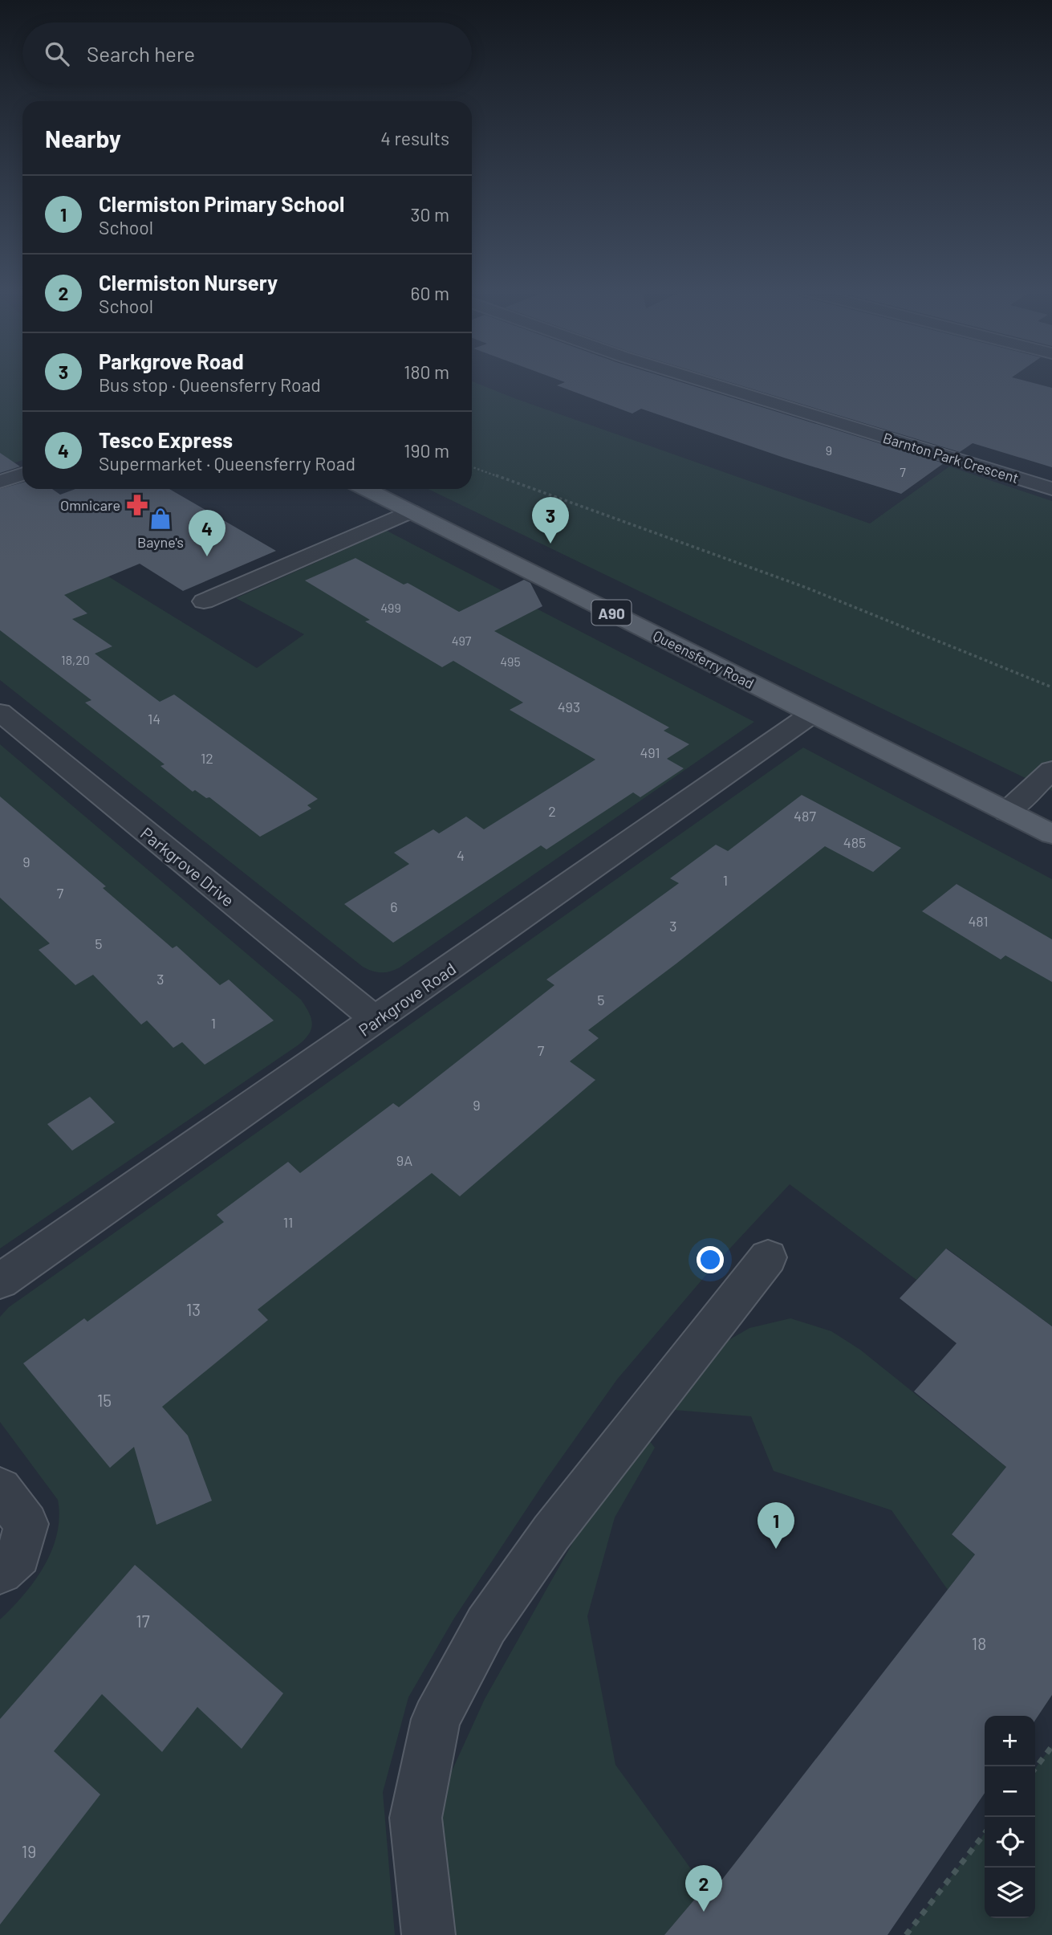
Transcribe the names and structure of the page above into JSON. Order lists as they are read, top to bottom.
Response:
{
  "streets": {
    "main road": ["A90", "Queensferry Road"],
    "street": ["Barnton Park Crescent", "Parkgrove Drive", "Parkgrove Road"]
  },
  "crossings": [
    ["Queensferry Road", "Parkgrove Road"],
    ["Parkgrove Drive", "Parkgrove Road"]
  ],
  "places": {
    "pharmacy": ["Omnicare"],
    "shop": ["Bayne's"]
  },
  "house_numbers": [
    "9",
    "7",
    "499",
    "497",
    "18,20",
    "495",
    "493",
    "14",
    "491",
    "12",
    "2",
    "487",
    "485",
    "4",
    "9",
    "1",
    "7",
    "6",
    "481",
    "3",
    "5",
    "3",
    "5",
    "1",
    "7",
    "9",
    "9A",
    "11",
    "13",
    "15",
    "17",
    "18",
    "19"
  ],
  "page": {
    "search": "Search here",
    "heading": ["Nearby", "4 results"],
    "list": [
      {
        "mark": "1",
        "name": "Clermiston Primary School",
        "note": "School",
        "value": "30 m"
      },
      {
        "mark": "2",
        "name": "Clermiston Nursery",
        "note": "School",
        "value": "60 m"
      },
      {
        "mark": "3",
        "name": "Parkgrove Road",
        "note": "Bus stop · Queensferry Road",
        "value": "180 m"
      },
      {
        "mark": "4",
        "name": "Tesco Express",
        "note": "Supermarket · Queensferry Road",
        "value": "190 m"
      }
    ],
    "pins": [
      "3",
      "4",
      "1",
      "2"
    ],
    "map_buttons": ["+", "−"]
  }
}
